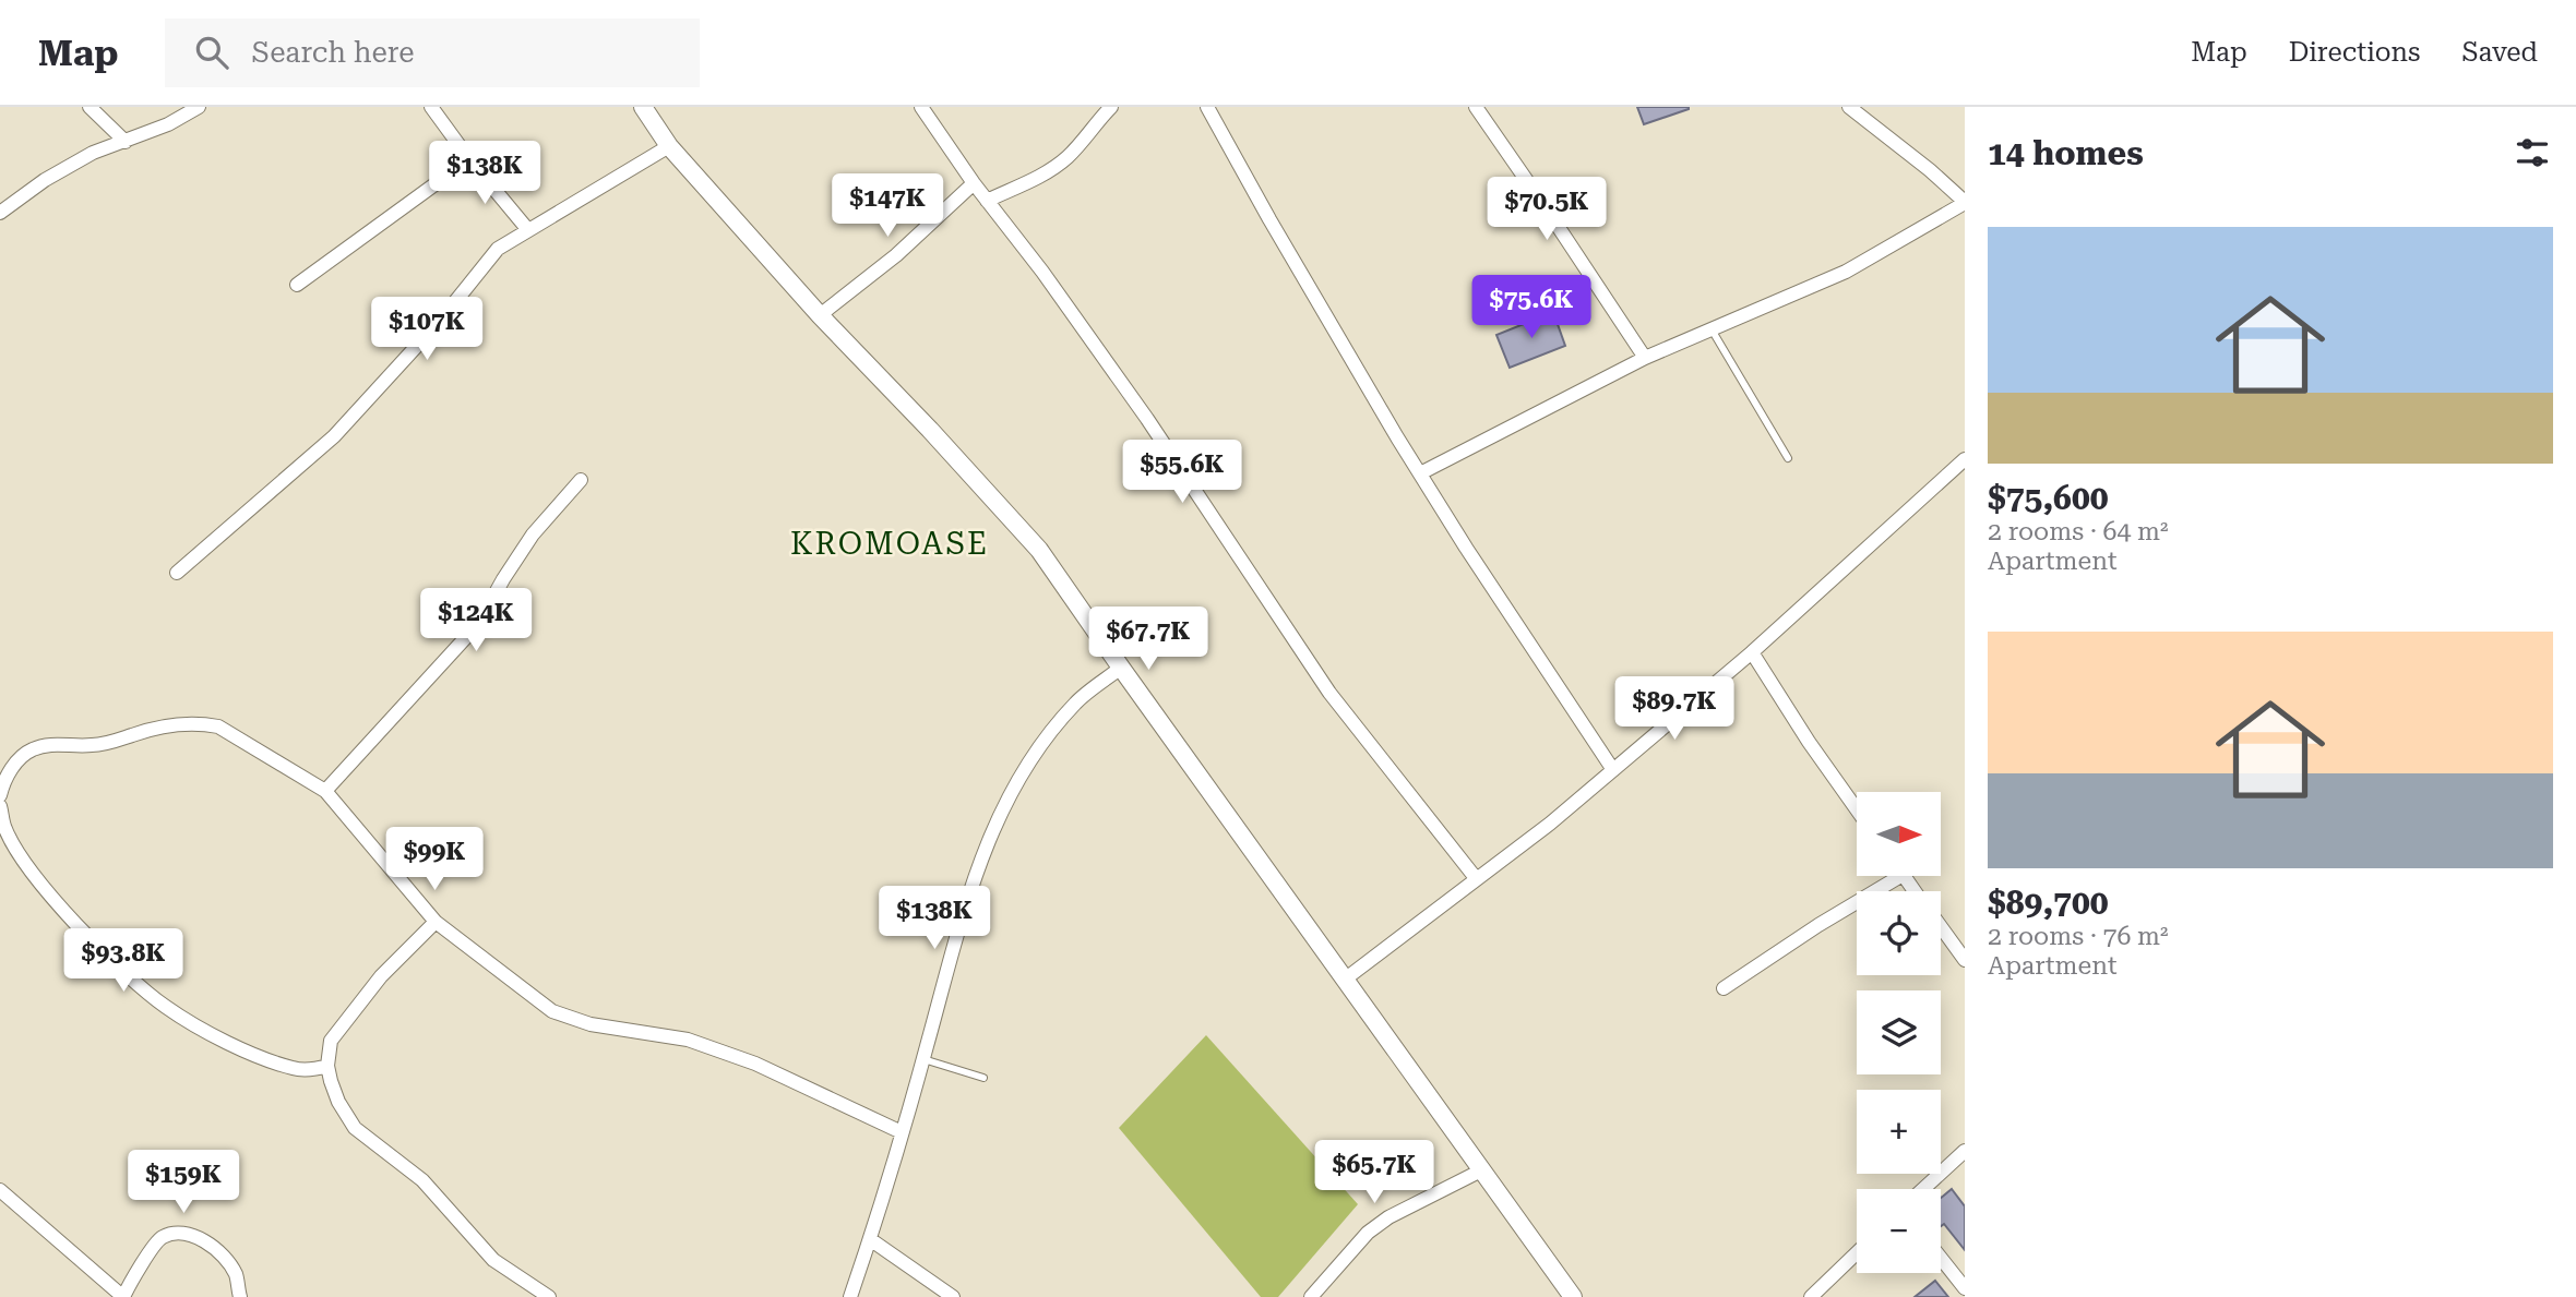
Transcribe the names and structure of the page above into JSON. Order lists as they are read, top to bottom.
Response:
{
  "districts": ["KROMOASE"],
  "north": "right",
  "page": {
    "header": "Map",
    "search": "Search here",
    "nav": ["Map", "Directions", "Saved"],
    "heading": "14 homes",
    "price": [
      "$138K",
      "$147K",
      "$70.5K",
      "$75.6K",
      "$107K",
      "$55.6K",
      "$124K",
      "$67.7K",
      "$89.7K",
      "$99K",
      "$138K",
      "$93.8K",
      "$65.7K",
      "$159K"
    ],
    "list": [
      {
        "name": "$75,600",
        "note": "2 rooms · 64 m² · Apartment"
      },
      {
        "name": "$89,700",
        "note": "2 rooms · 76 m² · Apartment"
      }
    ],
    "map_buttons": ["+", "−"]
  }
}
